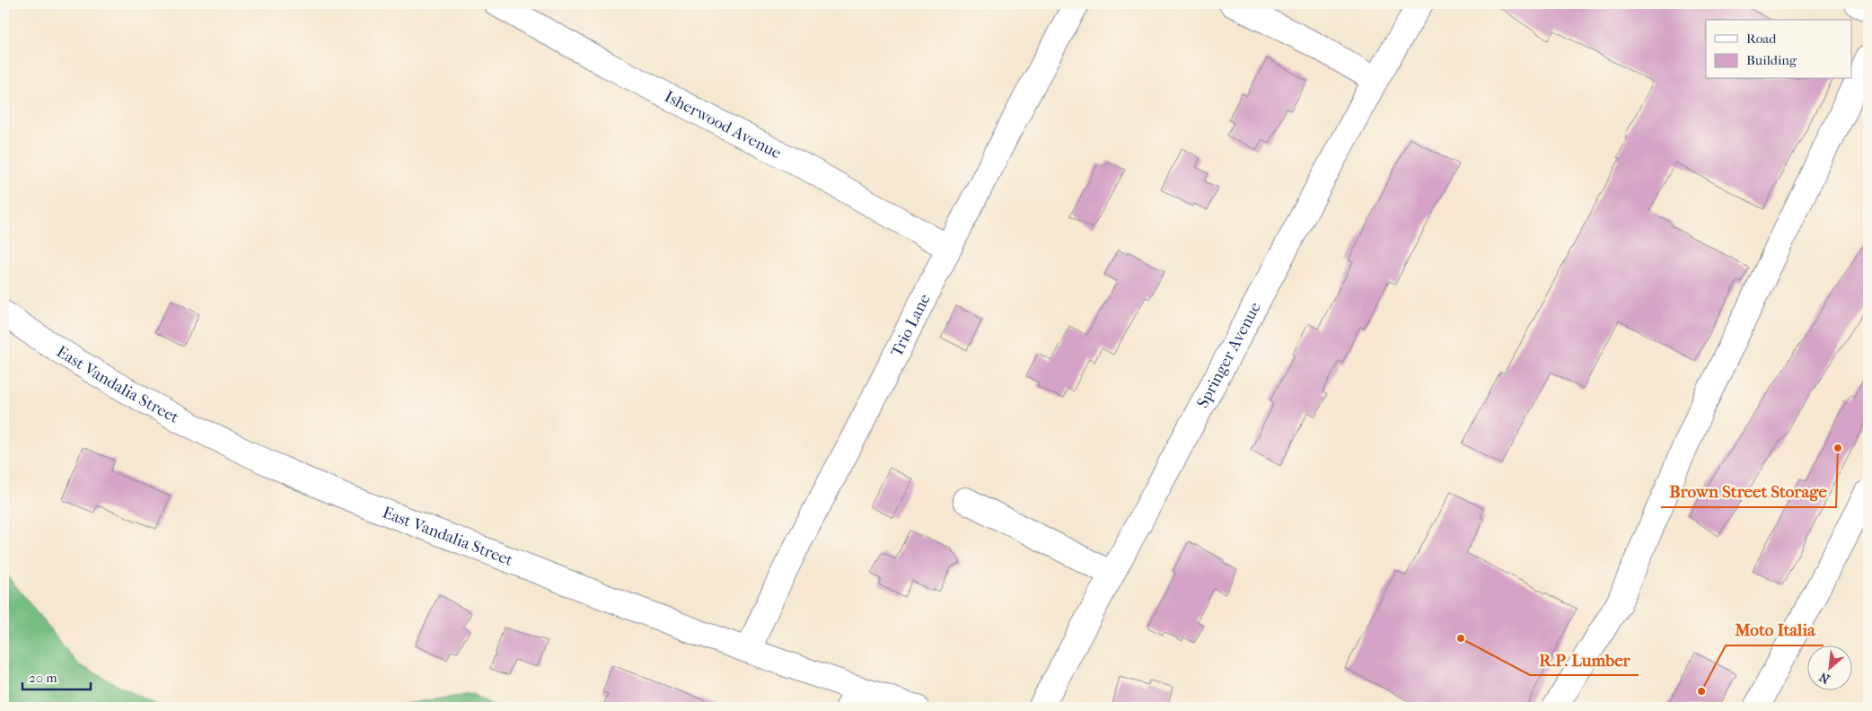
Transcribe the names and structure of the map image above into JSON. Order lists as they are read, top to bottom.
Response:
{
  "streets": {
    "street": [
      "Isherwood Avenue",
      "Trio Lane",
      "Springer Avenue",
      "East Vandalia Street"
    ]
  },
  "crossings": [
    ["Isherwood Avenue", "Trio Lane"],
    ["Trio Lane", "East Vandalia Street"]
  ],
  "places": ["Brown Street Storage", "R.P. Lumber", "Moto Italia"],
  "legend": ["Road", "Building"],
  "scale_bar": "20 m",
  "north": "bottom left"
}
